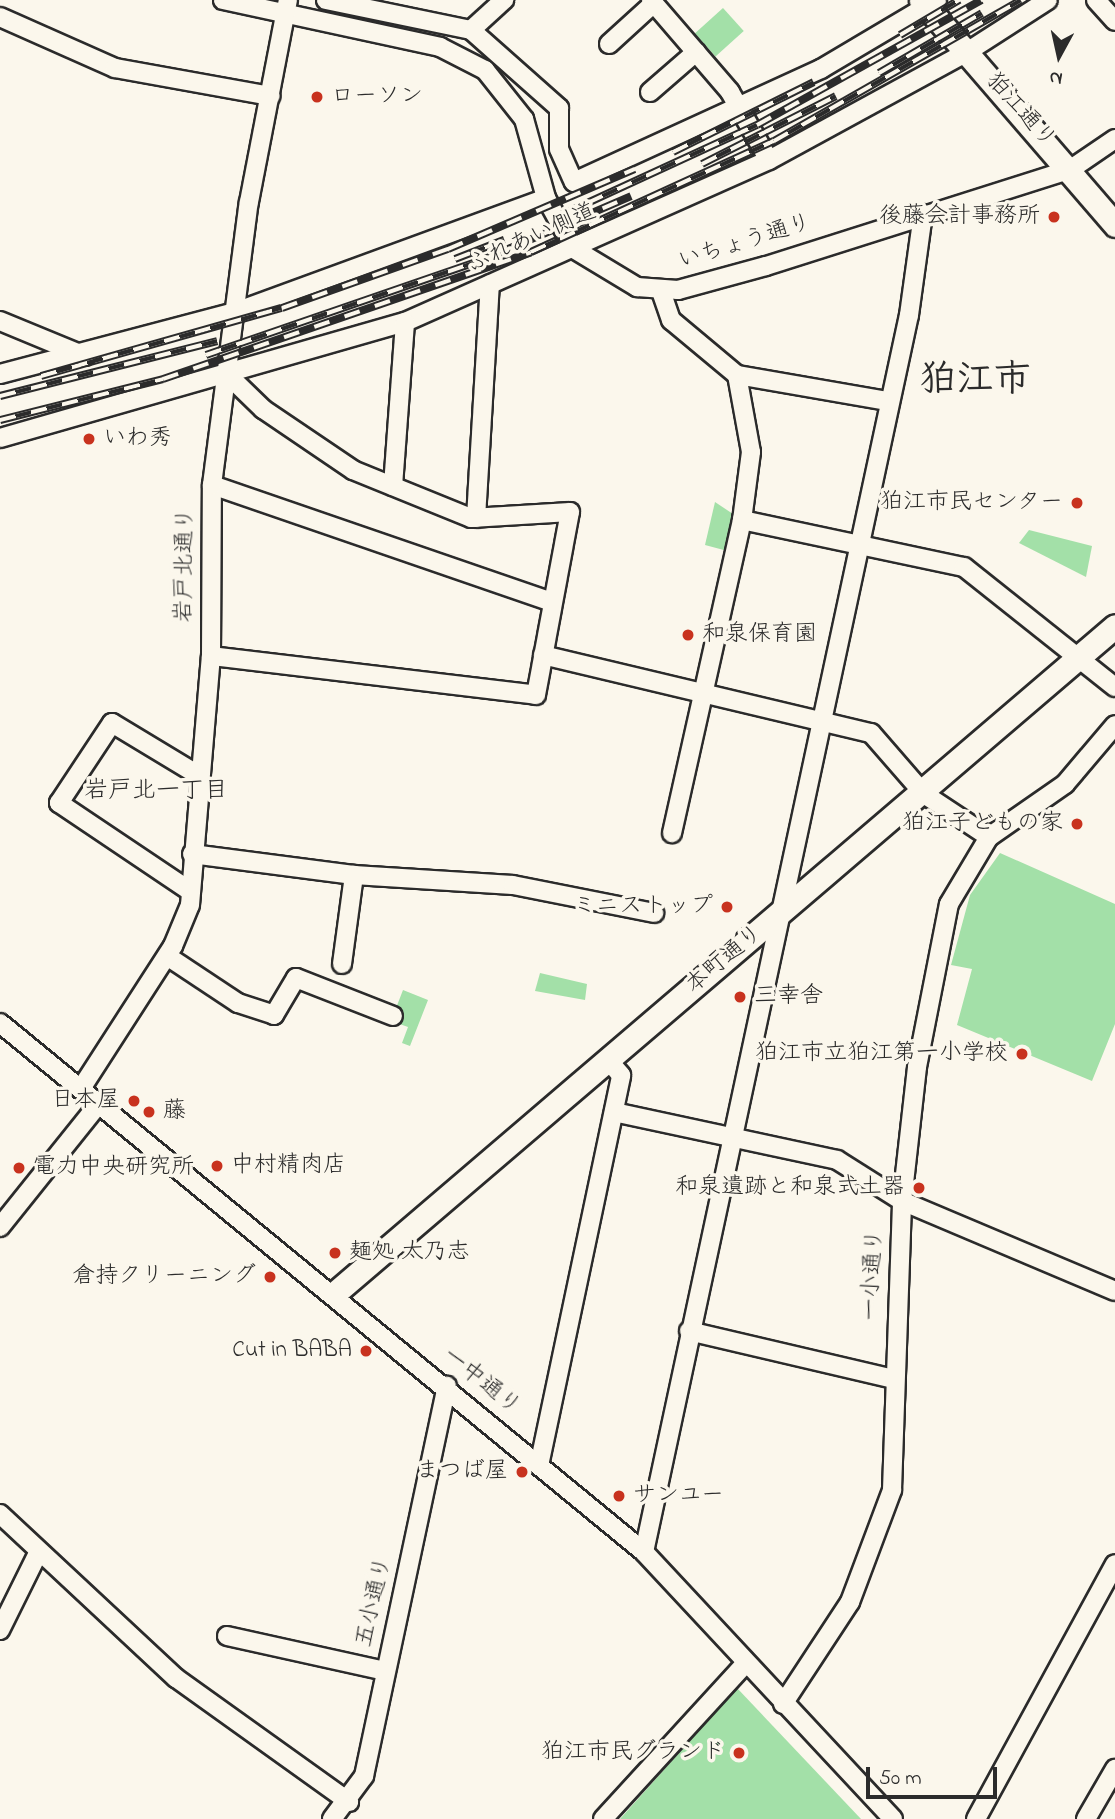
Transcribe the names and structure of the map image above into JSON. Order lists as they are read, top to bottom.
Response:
{
  "streets": {
    "main road": ["狛江通り", "本町通り"],
    "street": [
      "ふれあい側道",
      "いちょう通り",
      "岩戸北通り",
      "一小通り",
      "一中通り",
      "五小通り"
    ]
  },
  "crossings": [
    ["狛江通り", "ふれあい側道"],
    ["狛江通り", "いちょう通り"],
    ["ふれあい側道", "いちょう通り"],
    ["ふれあい側道", "岩戸北通り"],
    ["いちょう通り", "岩戸北通り"],
    ["岩戸北通り", "一中通り"],
    ["本町通り", "一中通り"],
    ["一小通り", "一中通り"],
    ["一中通り", "五小通り"]
  ],
  "districts": ["狛江市", "岩戸北一丁目"],
  "places": [
    "ローソン",
    "後藤会計事務所",
    "いわ秀",
    "狛江市民センター",
    "和泉保育園",
    "狛江子どもの家",
    "ミニストップ",
    "三幸舎",
    "狛江市立狛江第一小学校",
    "日本屋",
    "藤",
    "中村精肉店",
    "電力中央研究所",
    "和泉遺跡と和泉式土器",
    "麺処 太乃志",
    "倉持クリーニング",
    "Cut in BABA",
    "まつば屋",
    "サンユー",
    "狛江市民グランド"
  ],
  "scale_bar": "50 m",
  "north": "bottom"
}
